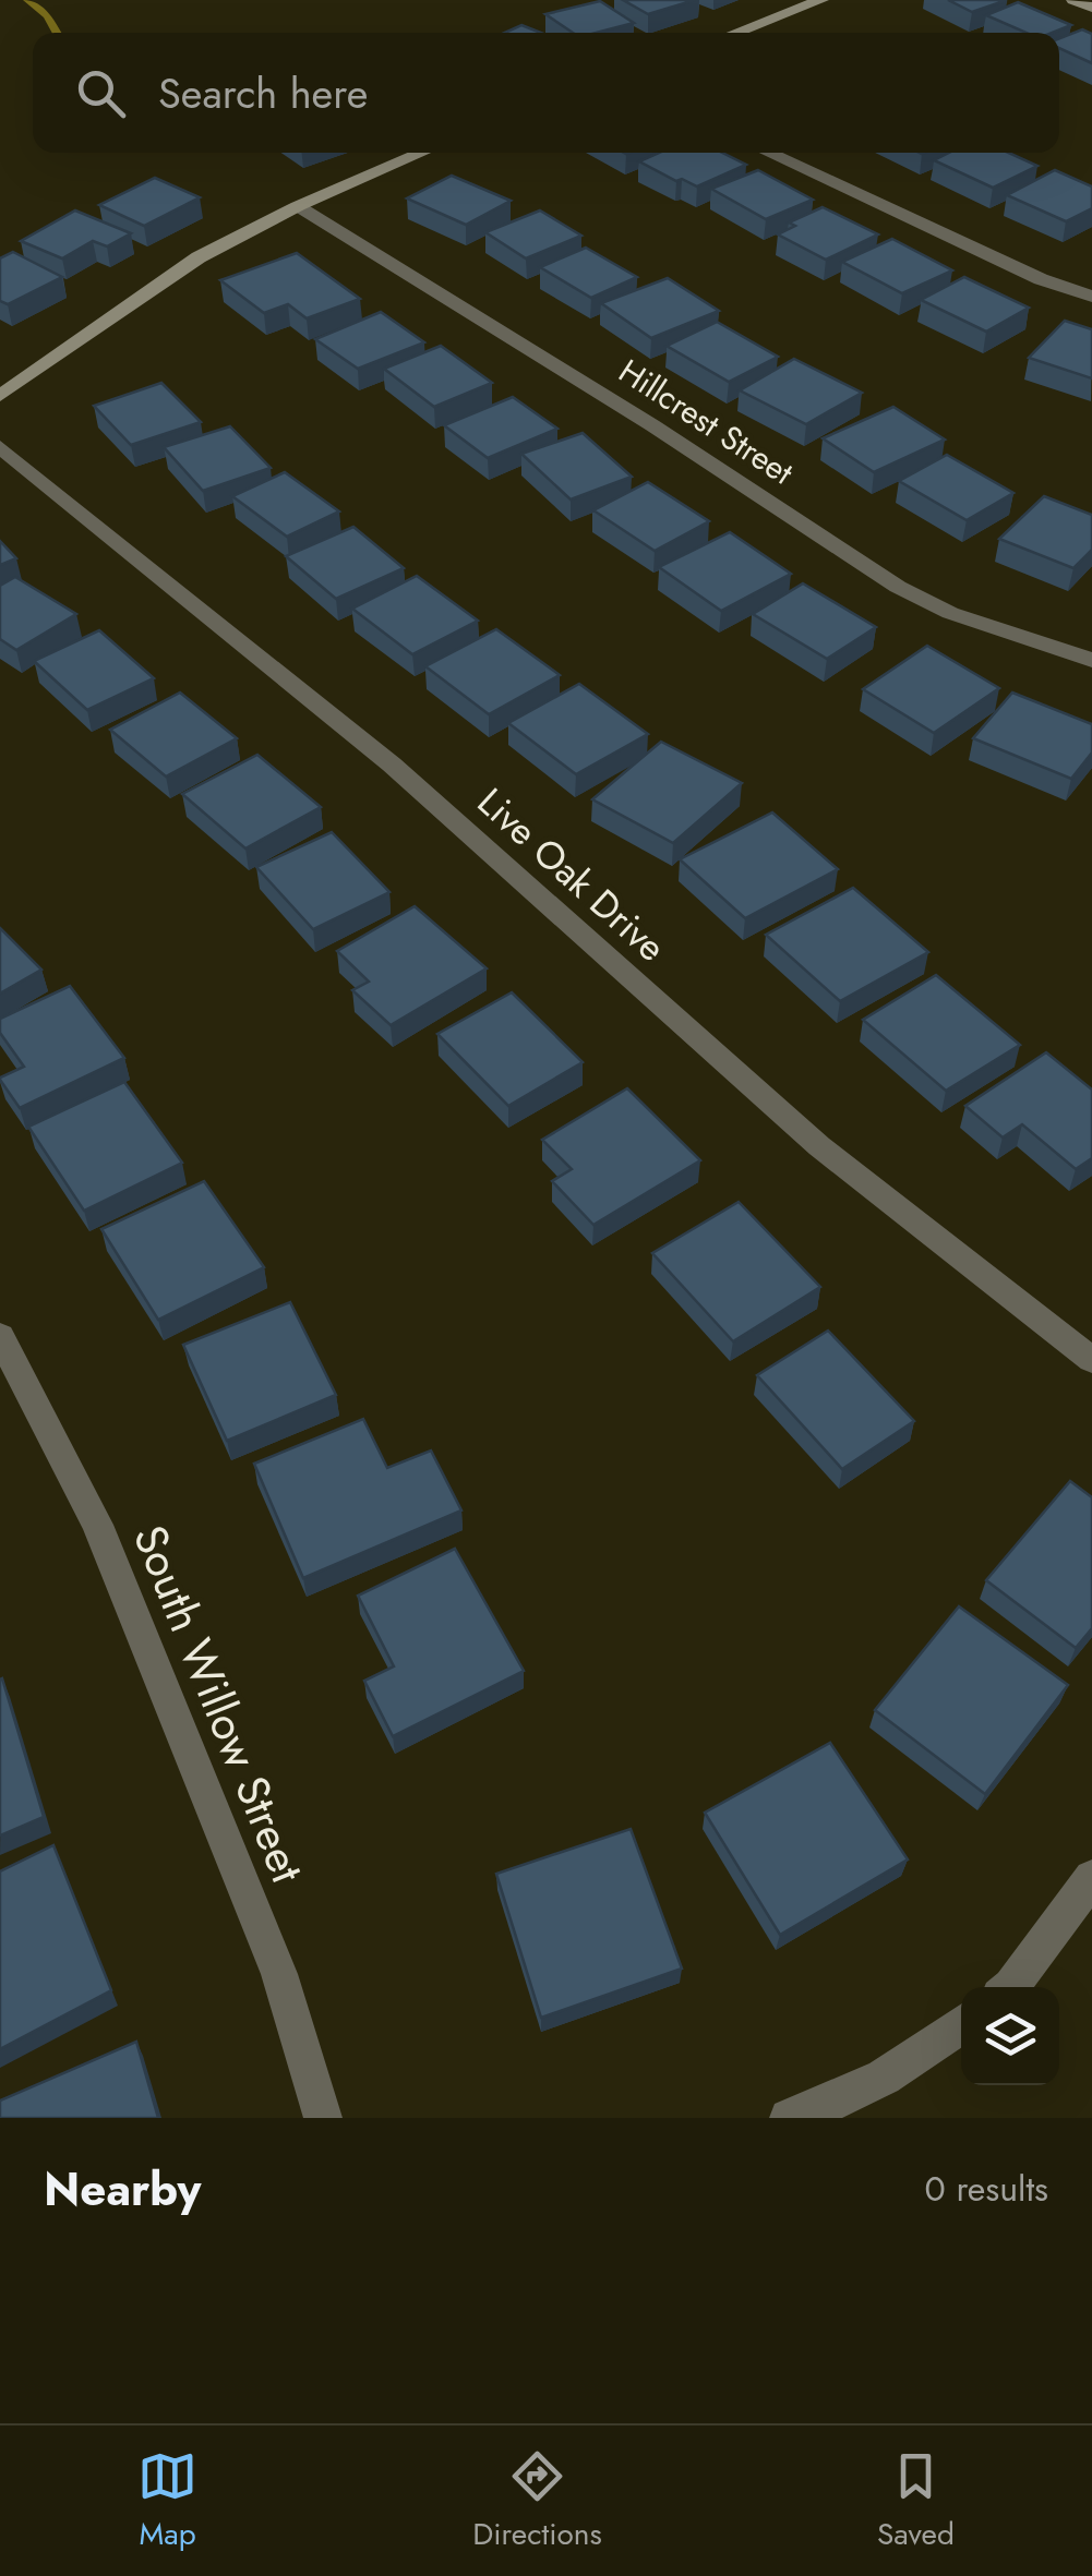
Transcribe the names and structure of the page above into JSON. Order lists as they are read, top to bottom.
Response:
{
  "streets": {
    "street": ["Hillcrest Street", "Live Oak Drive", "South Willow Street"]
  },
  "page": {
    "search": "Search here",
    "heading": ["Nearby", "0 results"],
    "nav": ["Map", "Directions", "Saved"]
  }
}
